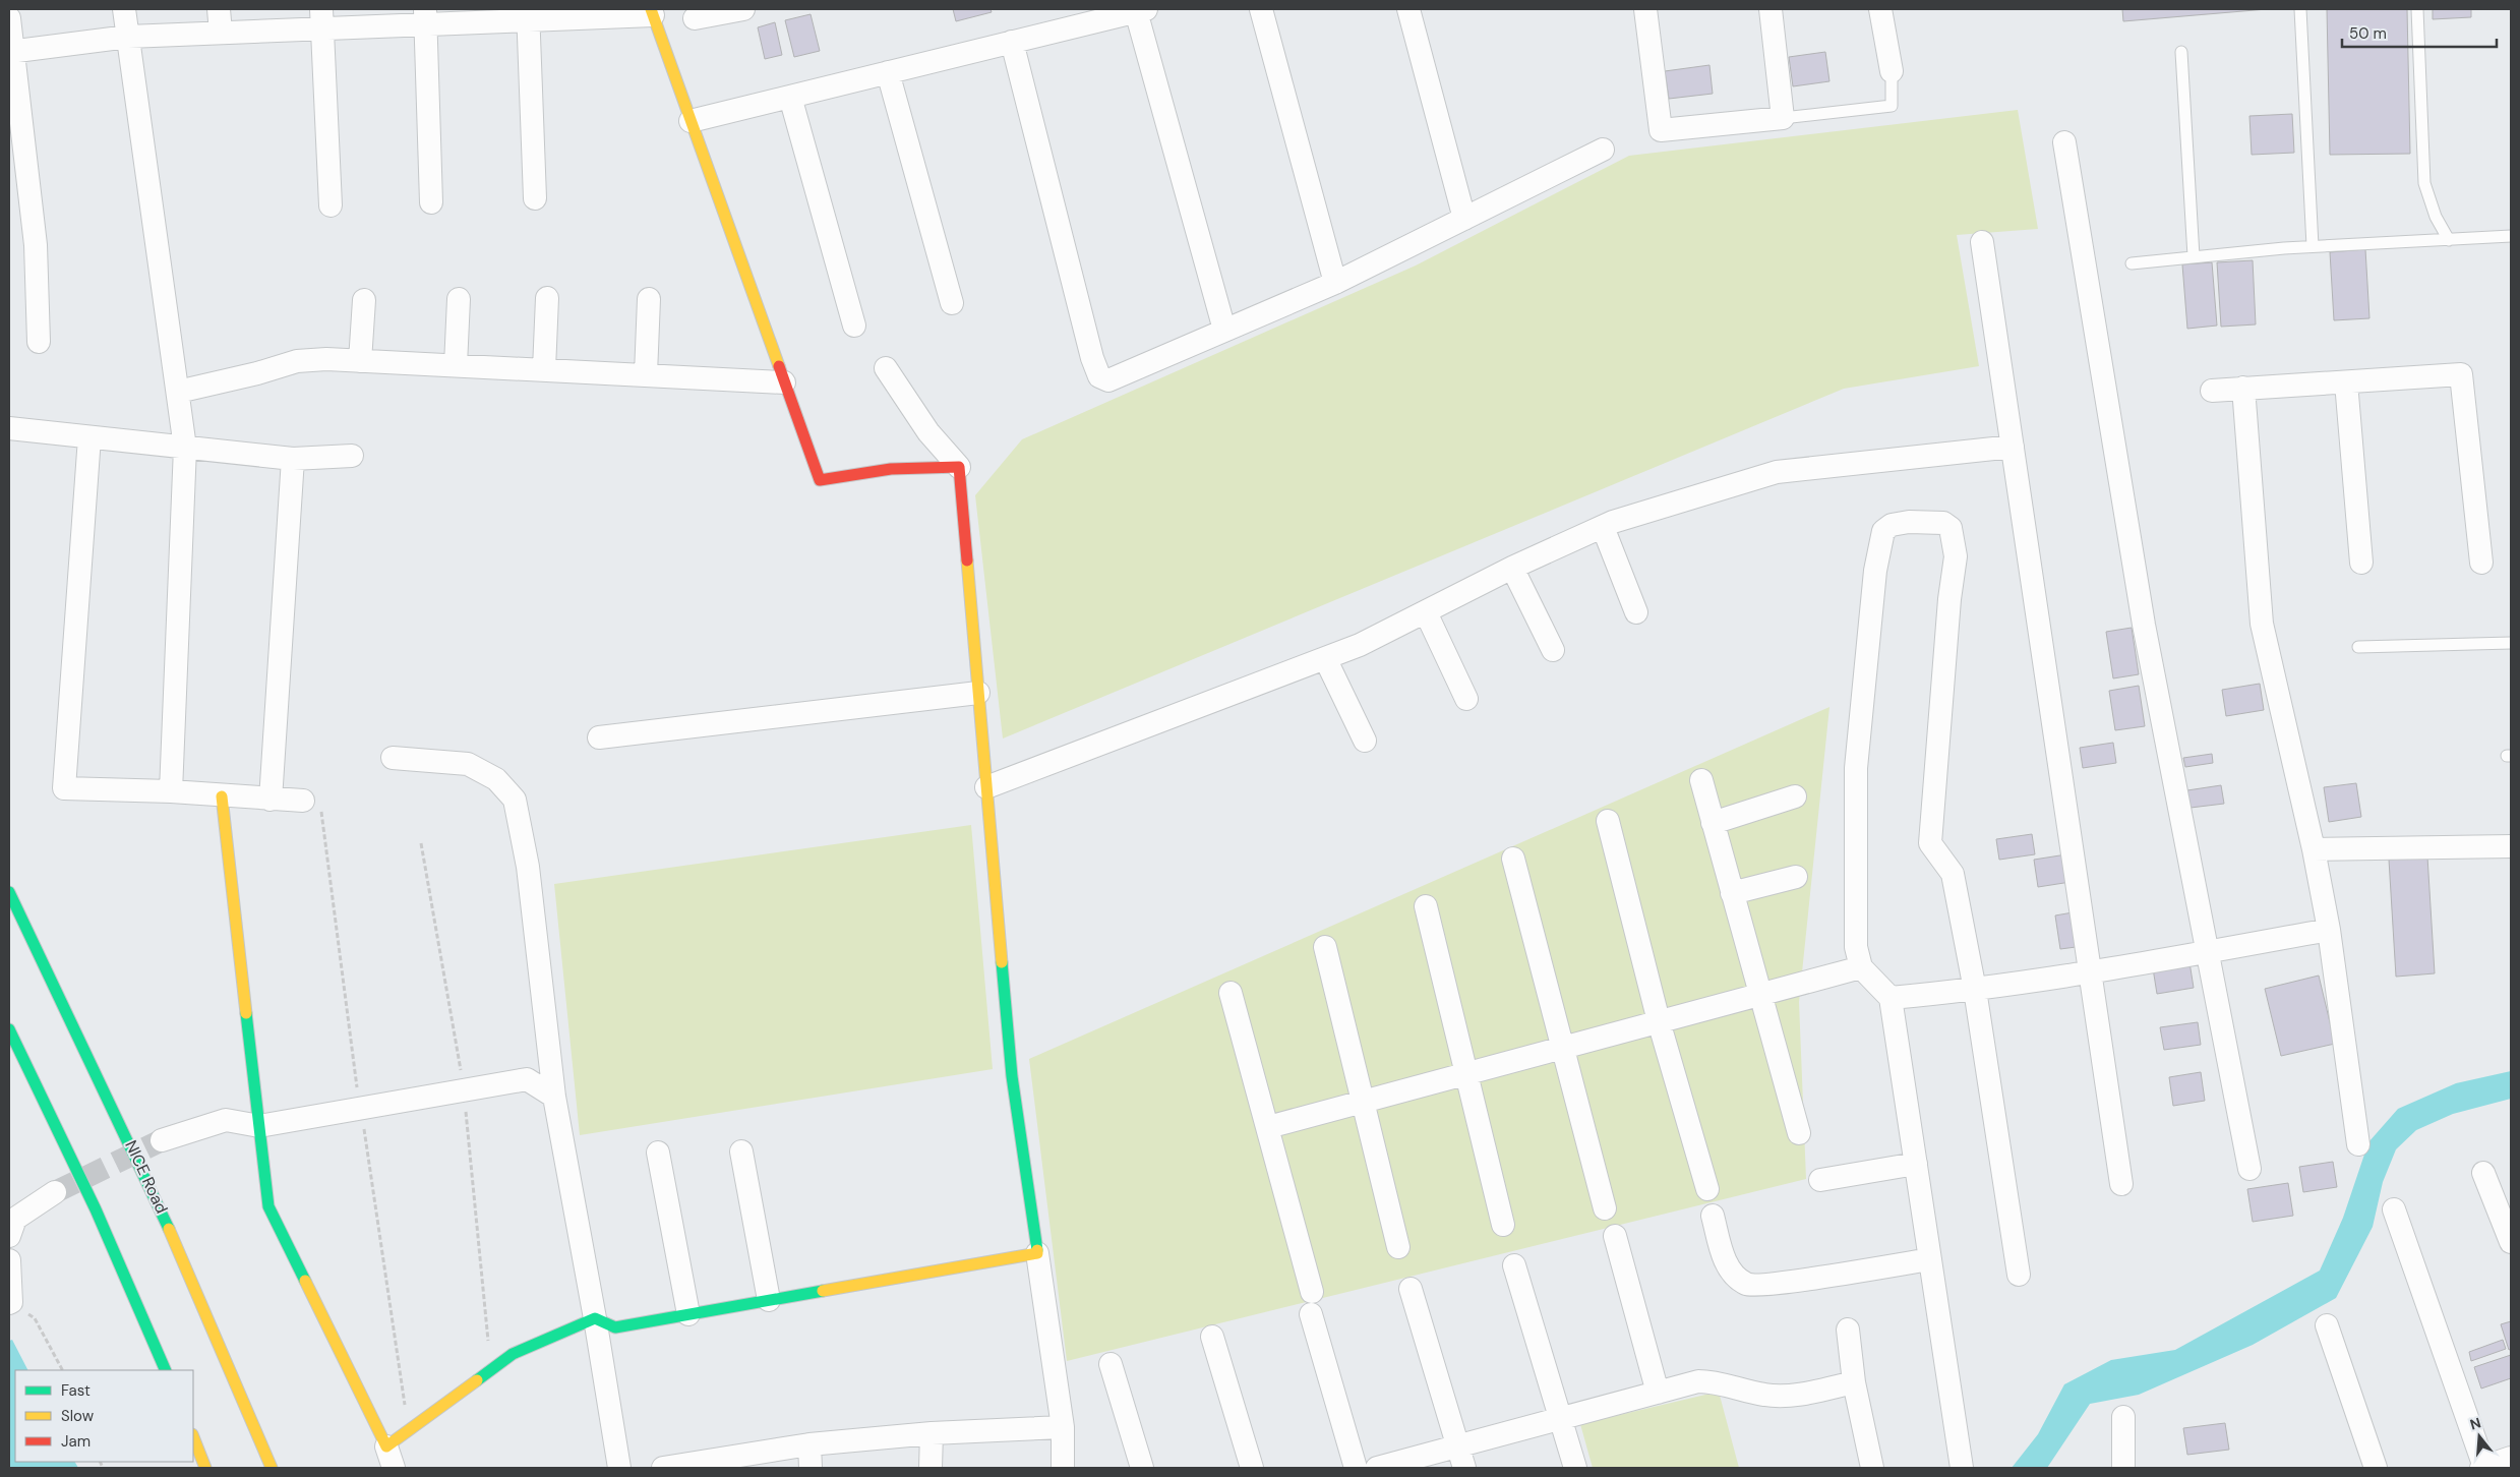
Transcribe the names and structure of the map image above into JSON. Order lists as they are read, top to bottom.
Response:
{
  "streets": {
    "main road": ["NICE Road"]
  },
  "legend": ["Fast", "Slow", "Jam"],
  "scale_bar": "50 m",
  "north": "top"
}
